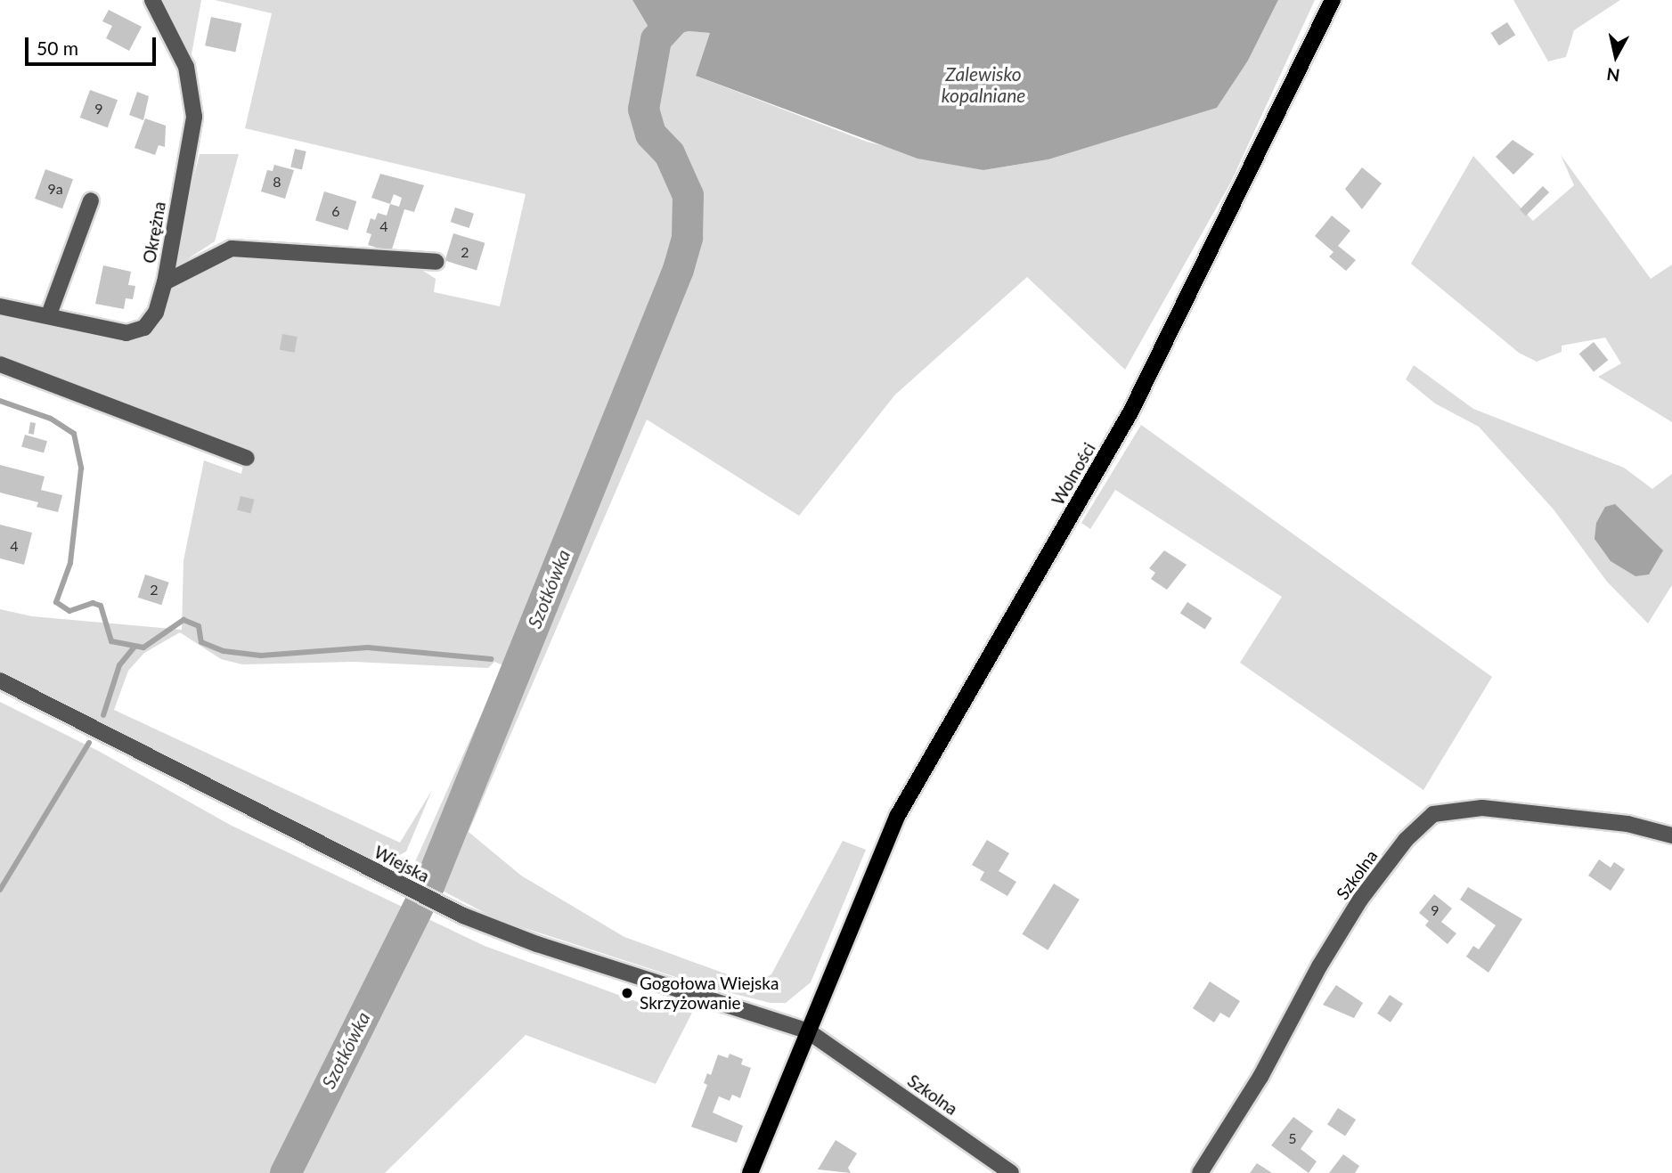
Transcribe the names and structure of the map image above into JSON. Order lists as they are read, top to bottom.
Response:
{
  "streets": {
    "main road": ["Wolności"],
    "street": ["Okrężna", "Wiejska", "Szkolna"]
  },
  "crossings": [
    ["Wolności", "Wiejska"],
    ["Wiejska", "Szkolna"]
  ],
  "water": ["Zalewisko kopalniane", "Szotkówka"],
  "places": ["Gogołowa Wiejska Skrzyżowanie"],
  "house_numbers": [
    "9",
    "8",
    "9a",
    "6",
    "4",
    "2",
    "4",
    "2",
    "9",
    "5"
  ],
  "scale_bar": "50 m",
  "north": "bottom"
}
